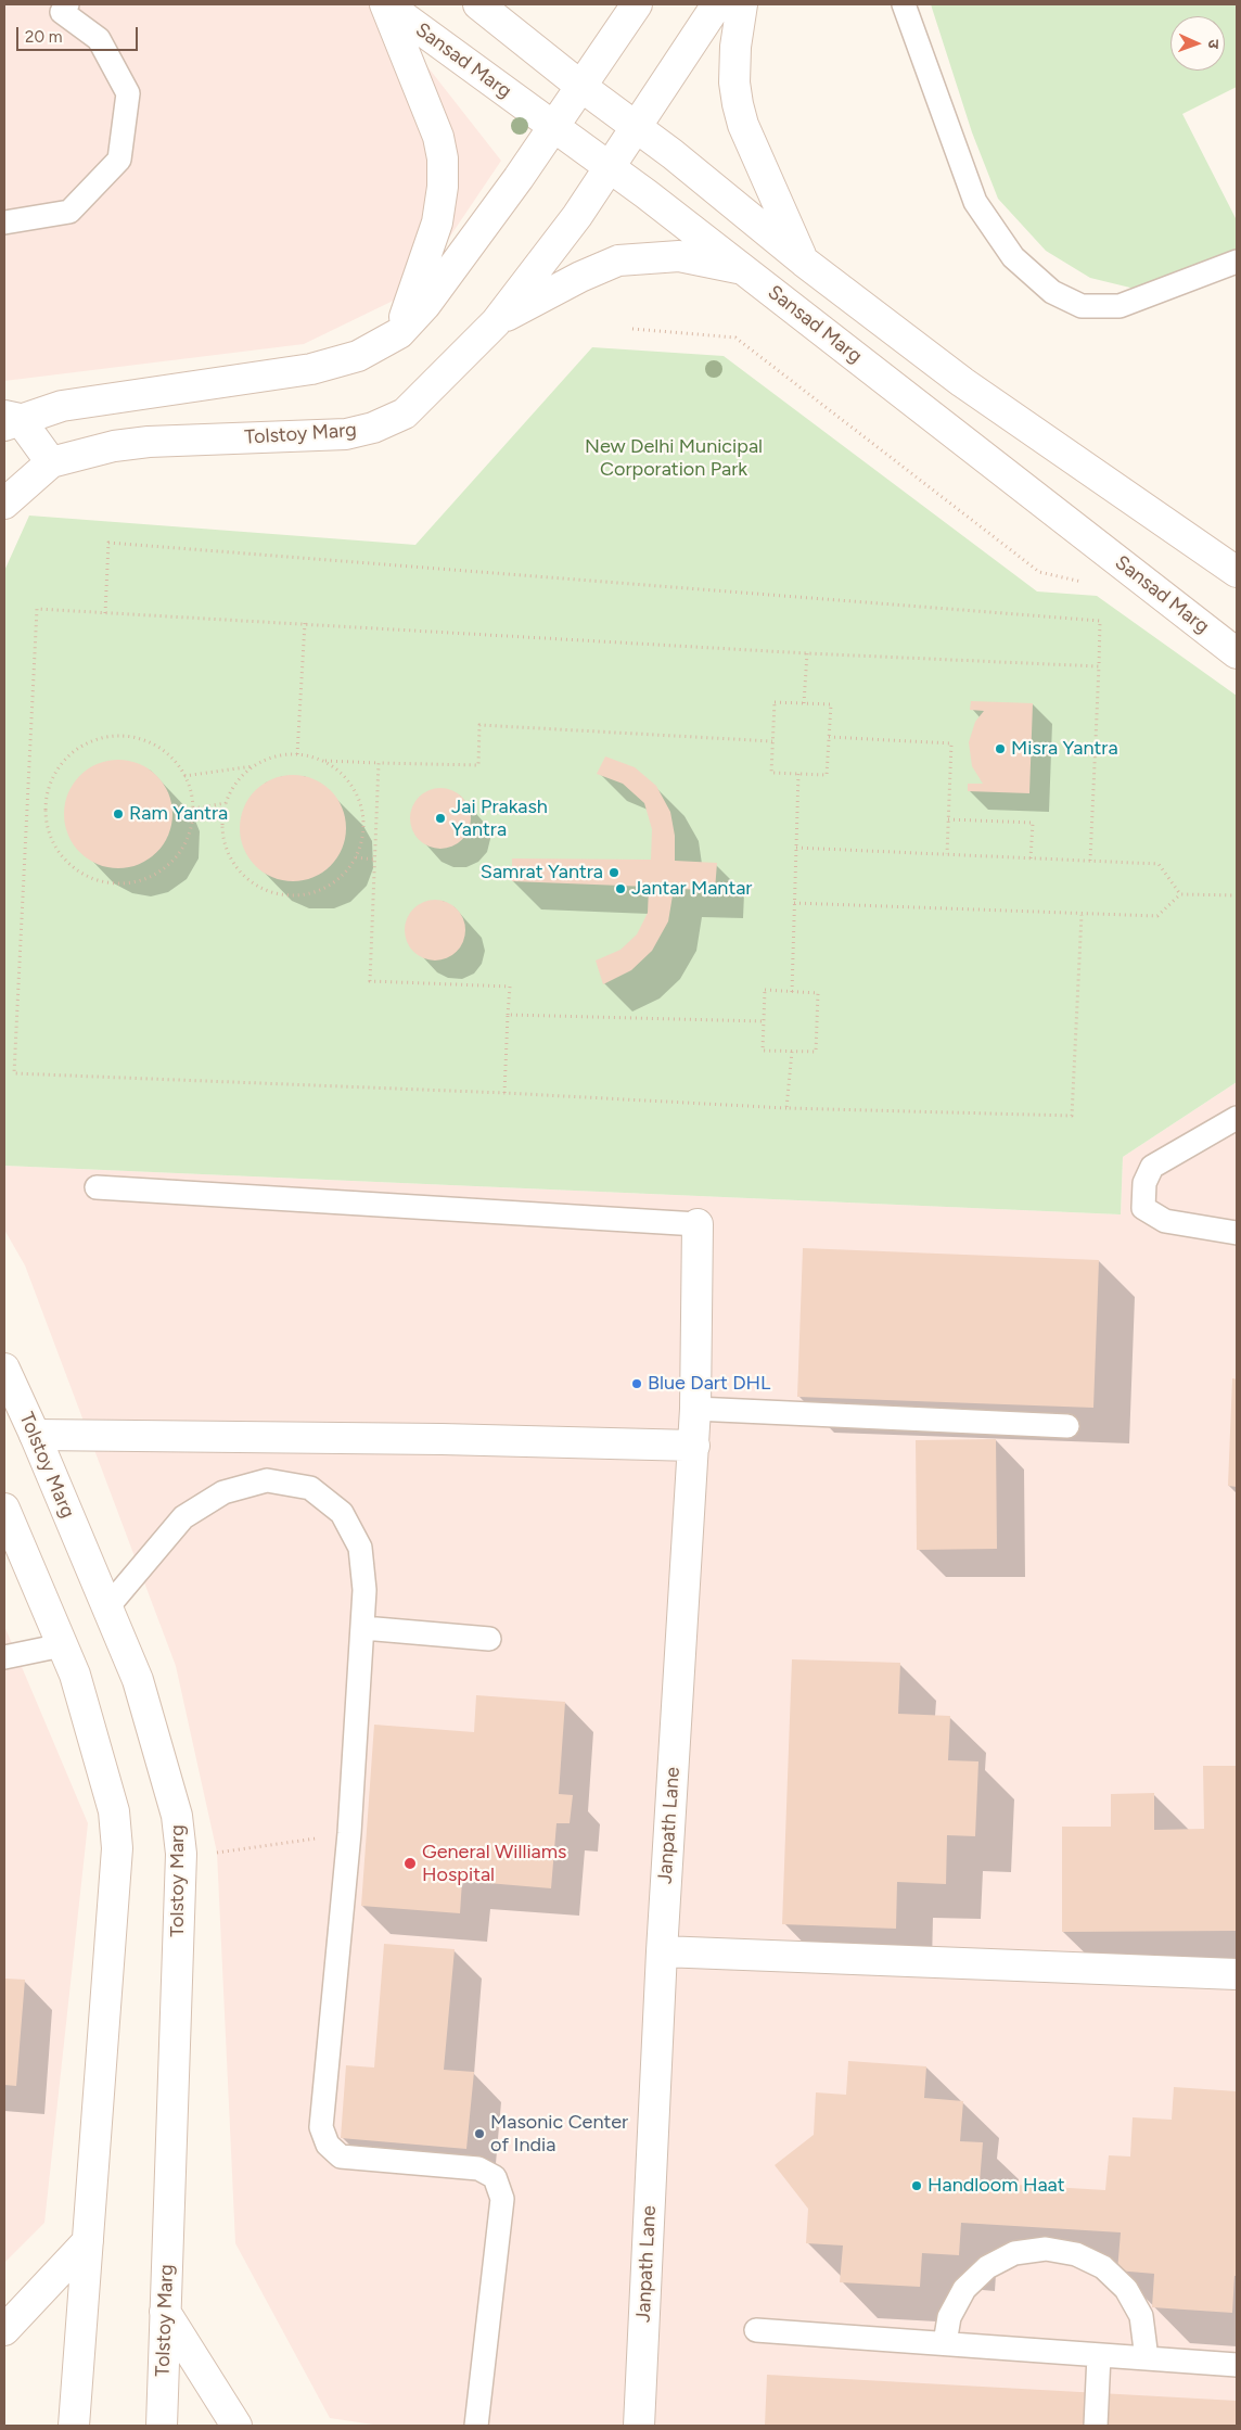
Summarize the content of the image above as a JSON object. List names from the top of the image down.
{
  "streets": {
    "main road": ["Sansad Marg", "Tolstoy Marg", "Janpath Lane"]
  },
  "crossings": [
    ["Sansad Marg", "Tolstoy Marg"]
  ],
  "parks": ["New Delhi Municipal Corporation Park"],
  "places": [
    "Misra Yantra",
    "Ram Yantra",
    "Jai Prakash Yantra",
    "Samrat Yantra",
    "Jantar Mantar",
    "Blue Dart DHL",
    "General Williams Hospital",
    "Masonic Center of India",
    "Handloom Haat"
  ],
  "scale_bar": "20 m",
  "north": "right"
}
